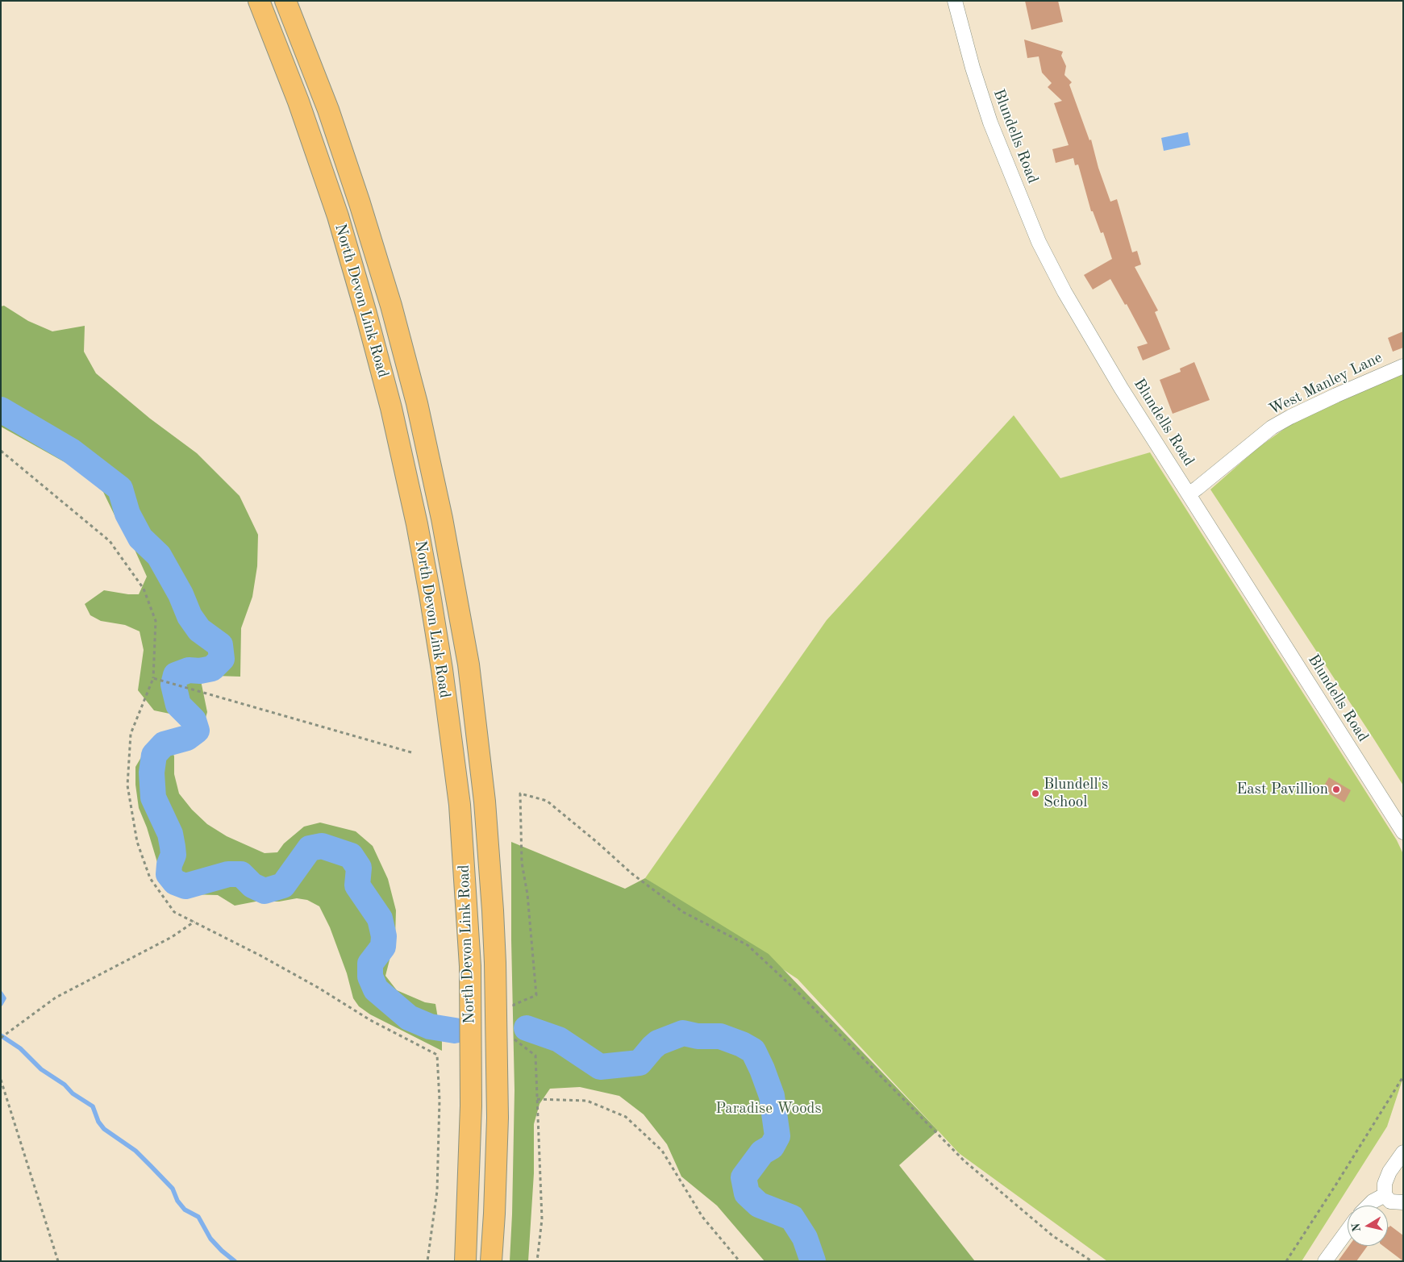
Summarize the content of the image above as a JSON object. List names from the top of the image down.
{
  "streets": {
    "highway": ["North Devon Link Road"],
    "street": ["Blundells Road", "West Manley Lane"]
  },
  "crossings": [
    ["Blundells Road", "West Manley Lane"]
  ],
  "parks": ["Paradise Woods"],
  "places": ["East Pavillion", "Blundell's School"],
  "north": "left"
}
